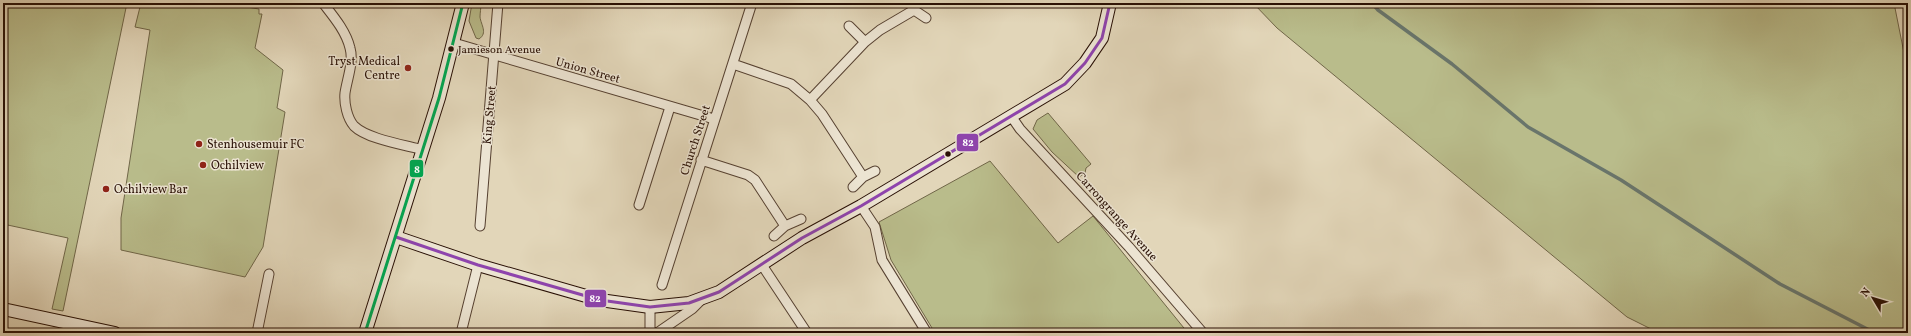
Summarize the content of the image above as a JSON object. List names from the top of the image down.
{
  "streets": {
    "street": [
      "Union Street",
      "King Street",
      "Church Street",
      "Carrongrange Avenue"
    ]
  },
  "crossings": [
    ["Union Street", "King Street"],
    ["Union Street", "Church Street"]
  ],
  "places": [
    "Jamieson Avenue",
    "Tryst Medical Centre",
    "Stenhousemuir FC",
    "Ochilview",
    "Ochilview Bar"
  ],
  "lines": ["transit line 82", "transit line 8"],
  "north": "top left"
}
